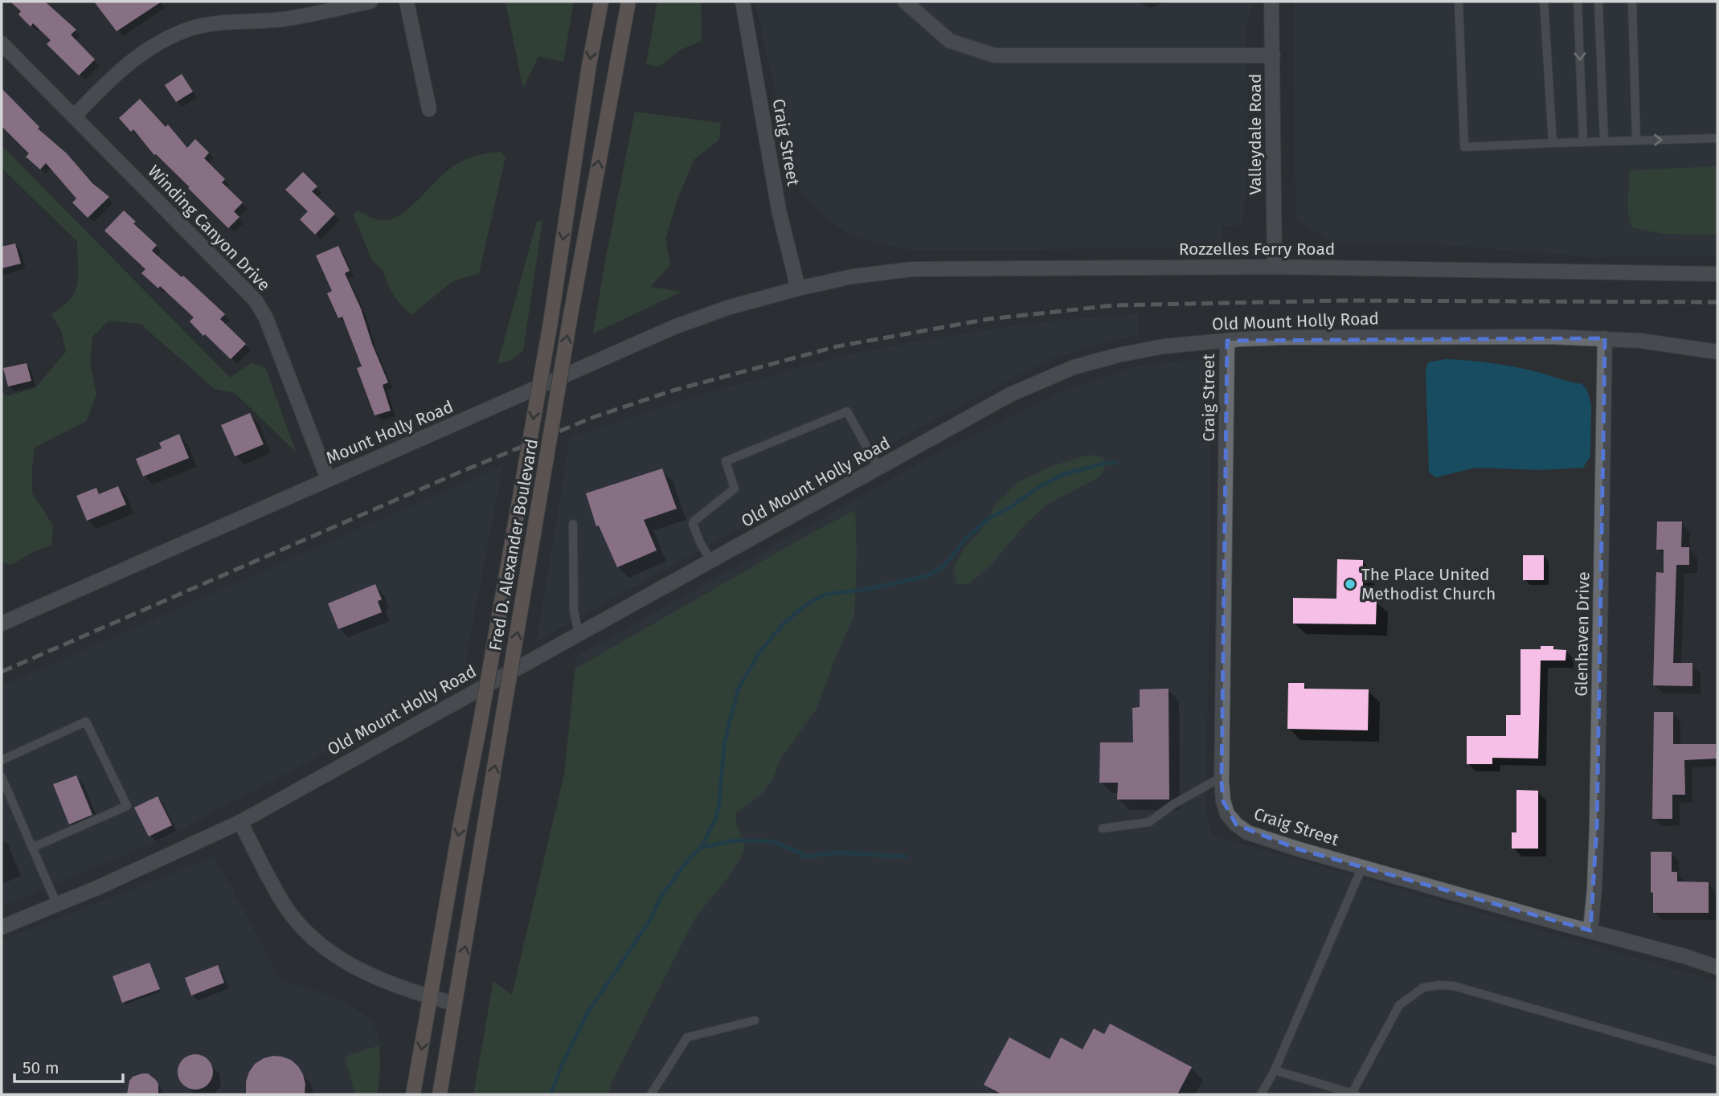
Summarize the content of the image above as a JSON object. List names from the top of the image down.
{
  "streets": {
    "main road": ["Fred D. Alexander Boulevard"],
    "street": [
      "Valleydale Road",
      "Craig Street",
      "Winding Canyon Drive",
      "Rozzelles Ferry Road",
      "Old Mount Holly Road",
      "Mount Holly Road",
      "Glenhaven Drive"
    ]
  },
  "crossings": [
    ["Valleydale Road", "Rozzelles Ferry Road"],
    ["Craig Street", "Rozzelles Ferry Road"],
    ["Craig Street", "Old Mount Holly Road"],
    ["Craig Street", "Mount Holly Road"],
    ["Craig Street", "Glenhaven Drive"],
    ["Winding Canyon Drive", "Mount Holly Road"],
    ["Rozzelles Ferry Road", "Mount Holly Road"],
    ["Old Mount Holly Road", "Glenhaven Drive"]
  ],
  "places": ["The Place United Methodist Church"],
  "scale_bar": "50 m"
}
